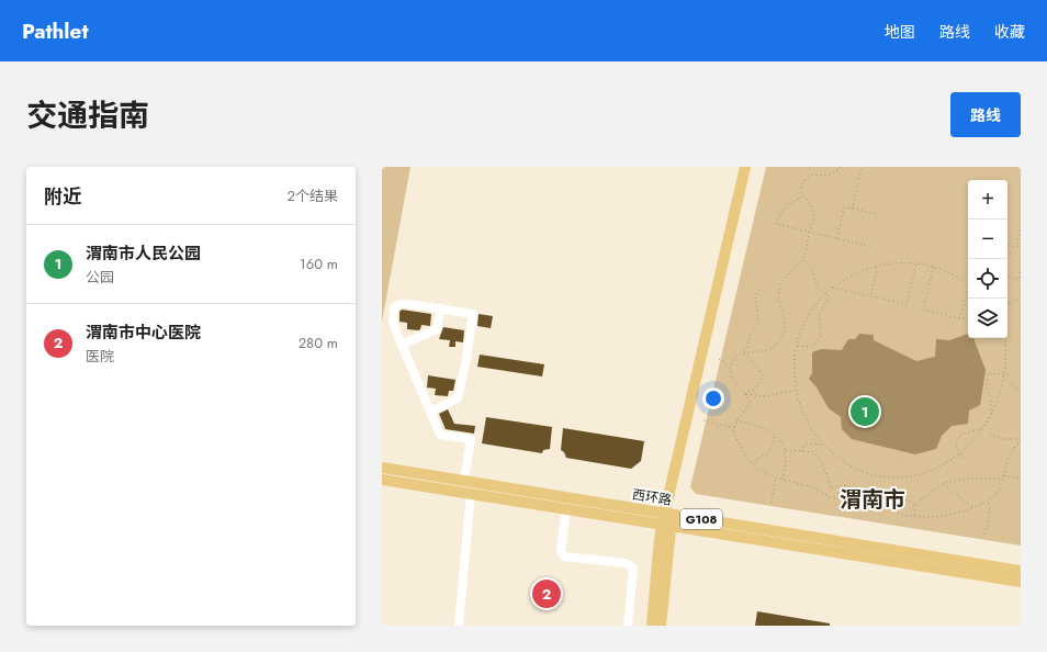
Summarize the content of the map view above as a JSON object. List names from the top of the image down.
{
  "streets": {
    "main road": ["西环路", "G108"]
  },
  "districts": ["渭南市"],
  "page": {
    "header": "Pathlet",
    "nav": ["地图", "路线", "收藏"],
    "title": "交通指南",
    "buttons": "路线",
    "heading": ["附近", "2个结果"],
    "map_buttons": ["+", "−"],
    "list": [
      {
        "mark": "1",
        "name": "渭南市人民公园",
        "note": "公园",
        "value": "160 m"
      },
      {
        "mark": "2",
        "name": "渭南市中心医院",
        "note": "医院",
        "value": "280 m"
      }
    ],
    "pins": ["1", "2"]
  }
}
